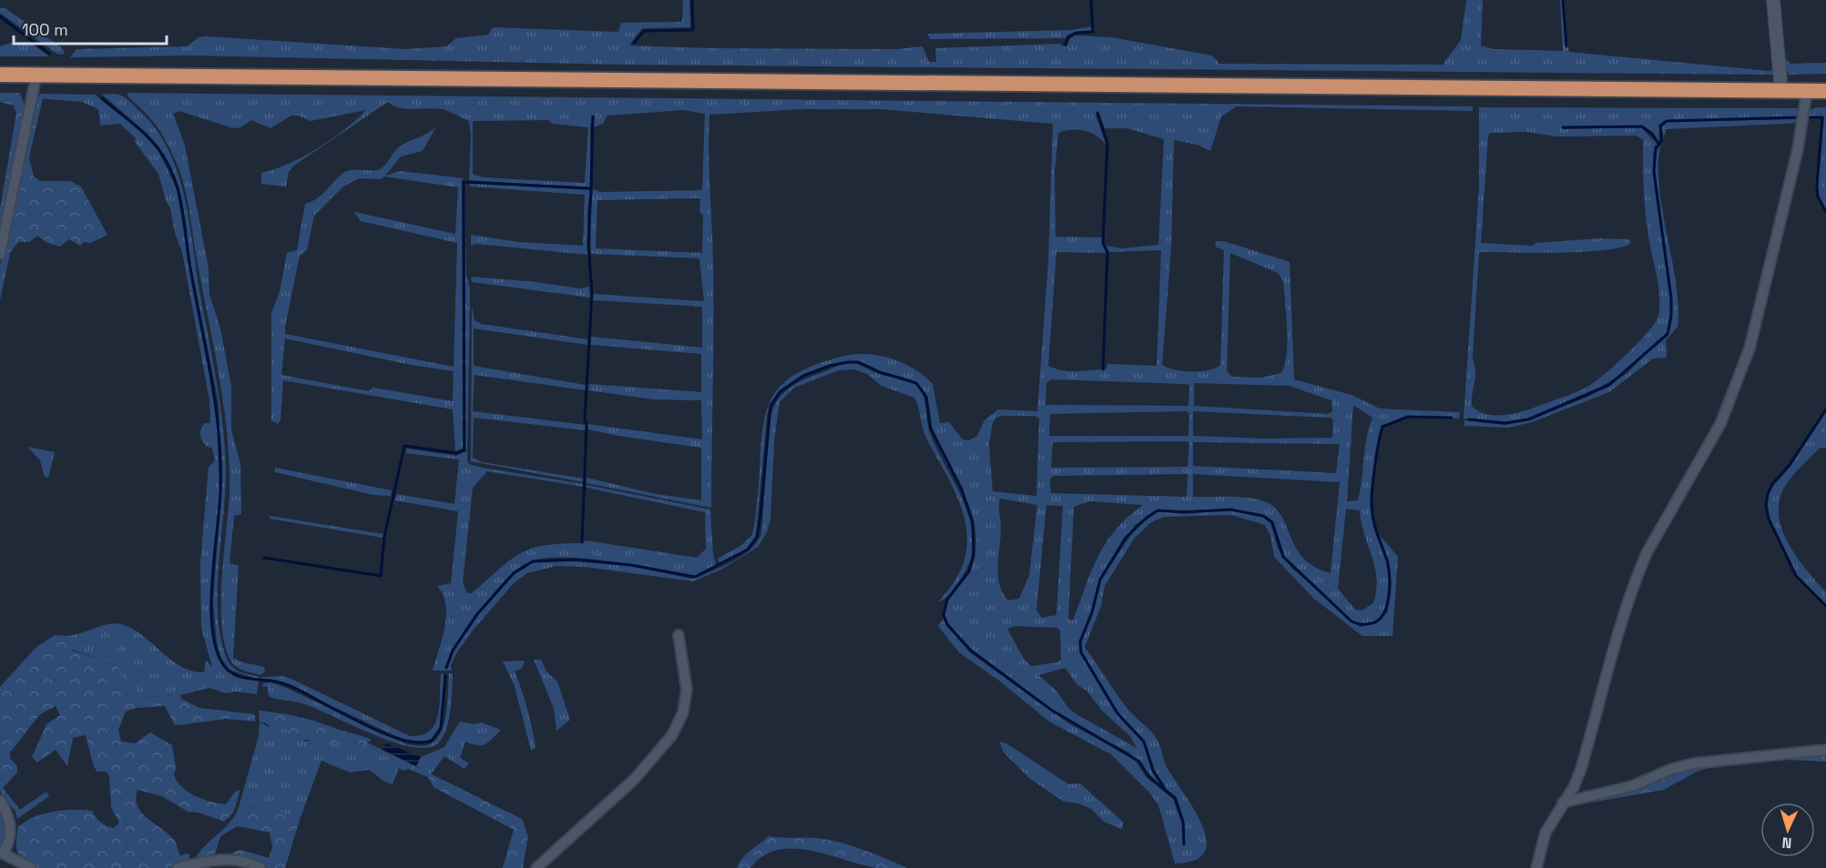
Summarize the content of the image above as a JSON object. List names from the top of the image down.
{
  "scale_bar": "100 m",
  "north": "bottom"
}
